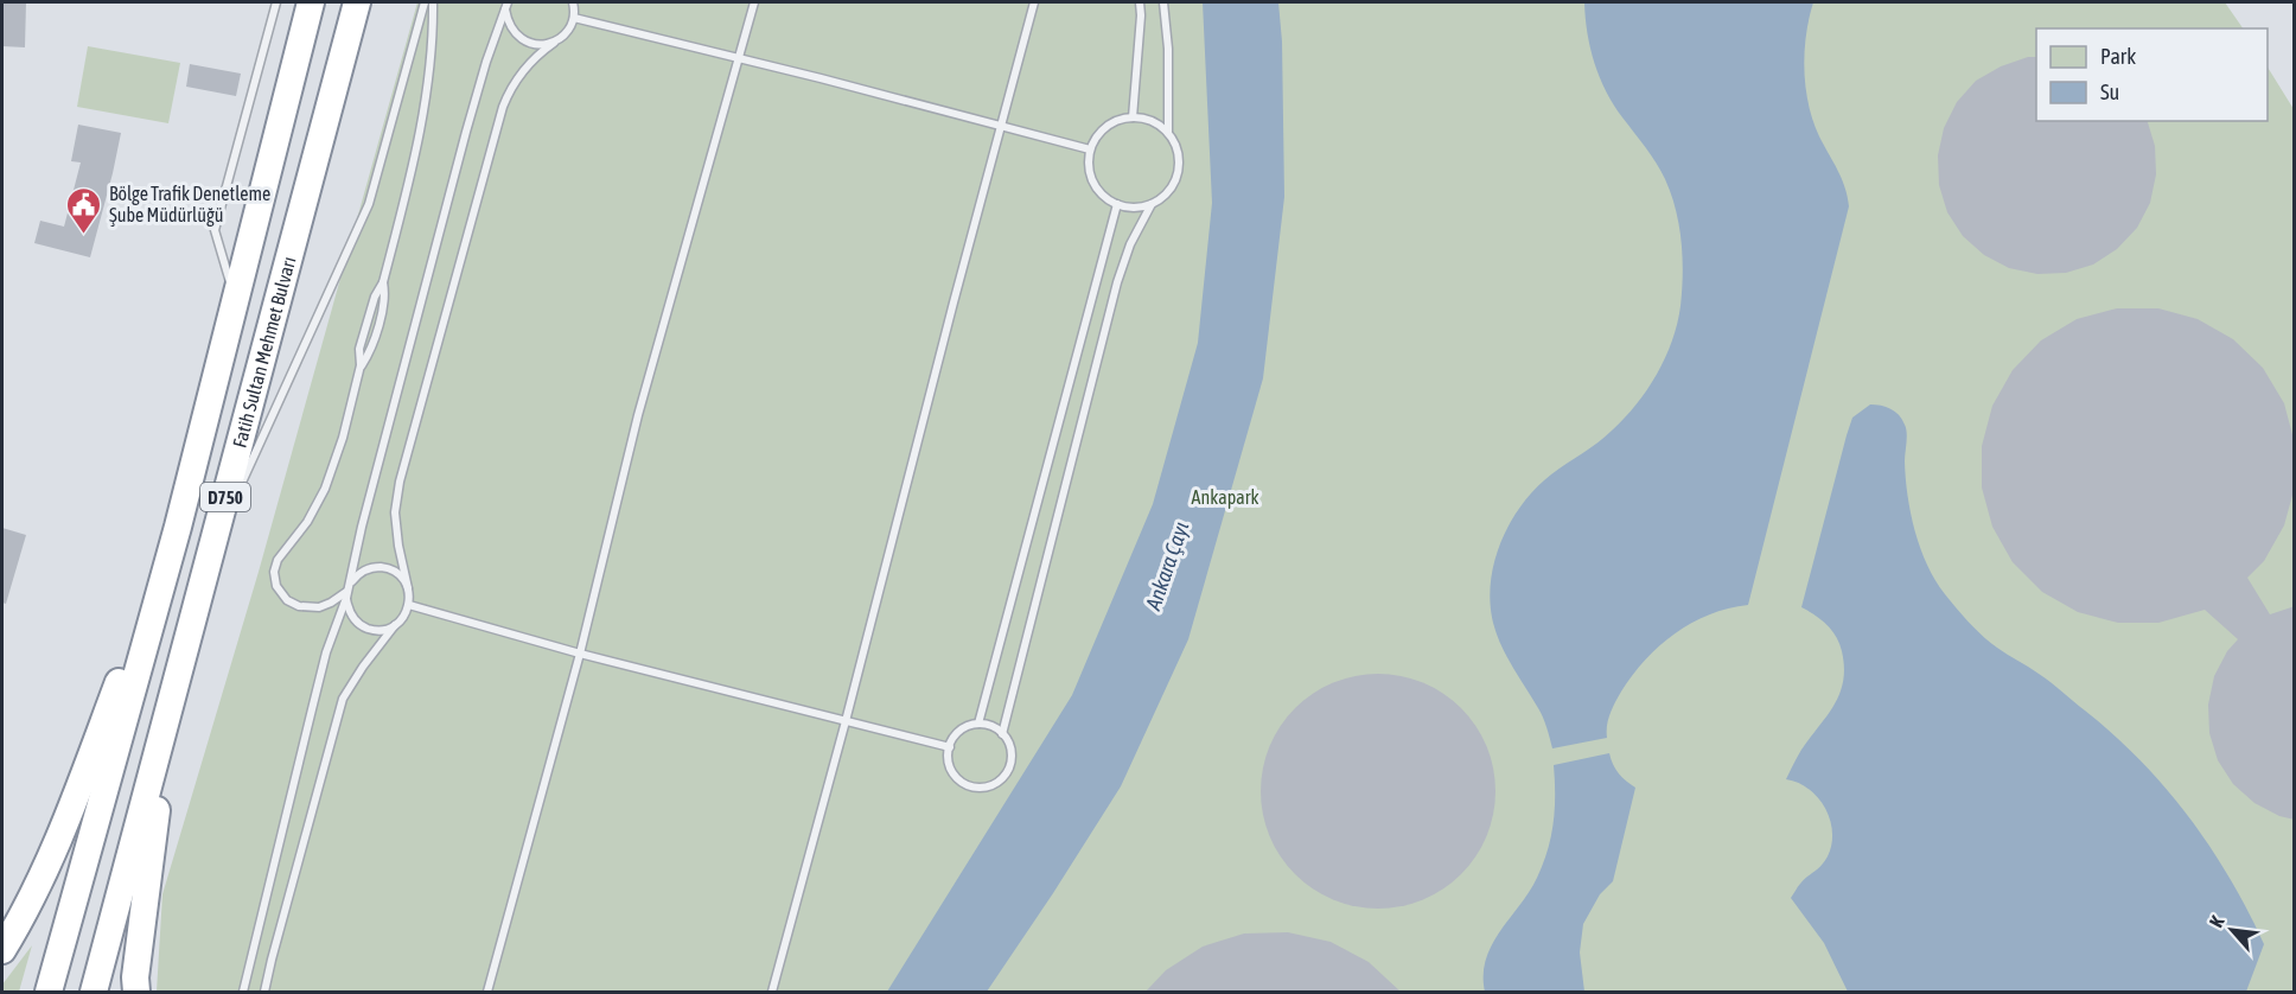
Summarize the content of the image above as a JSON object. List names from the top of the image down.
{
  "streets": {
    "highway": ["Fatih Sultan Mehmet Bulvarı", "D750"]
  },
  "water": ["Ankara Çayı"],
  "parks": ["Ankapark"],
  "places": {
    "public building": ["Bölge Trafik Denetleme Şube Müdürlüğü"]
  },
  "legend": ["Park", "Su"],
  "north": "top left"
}
